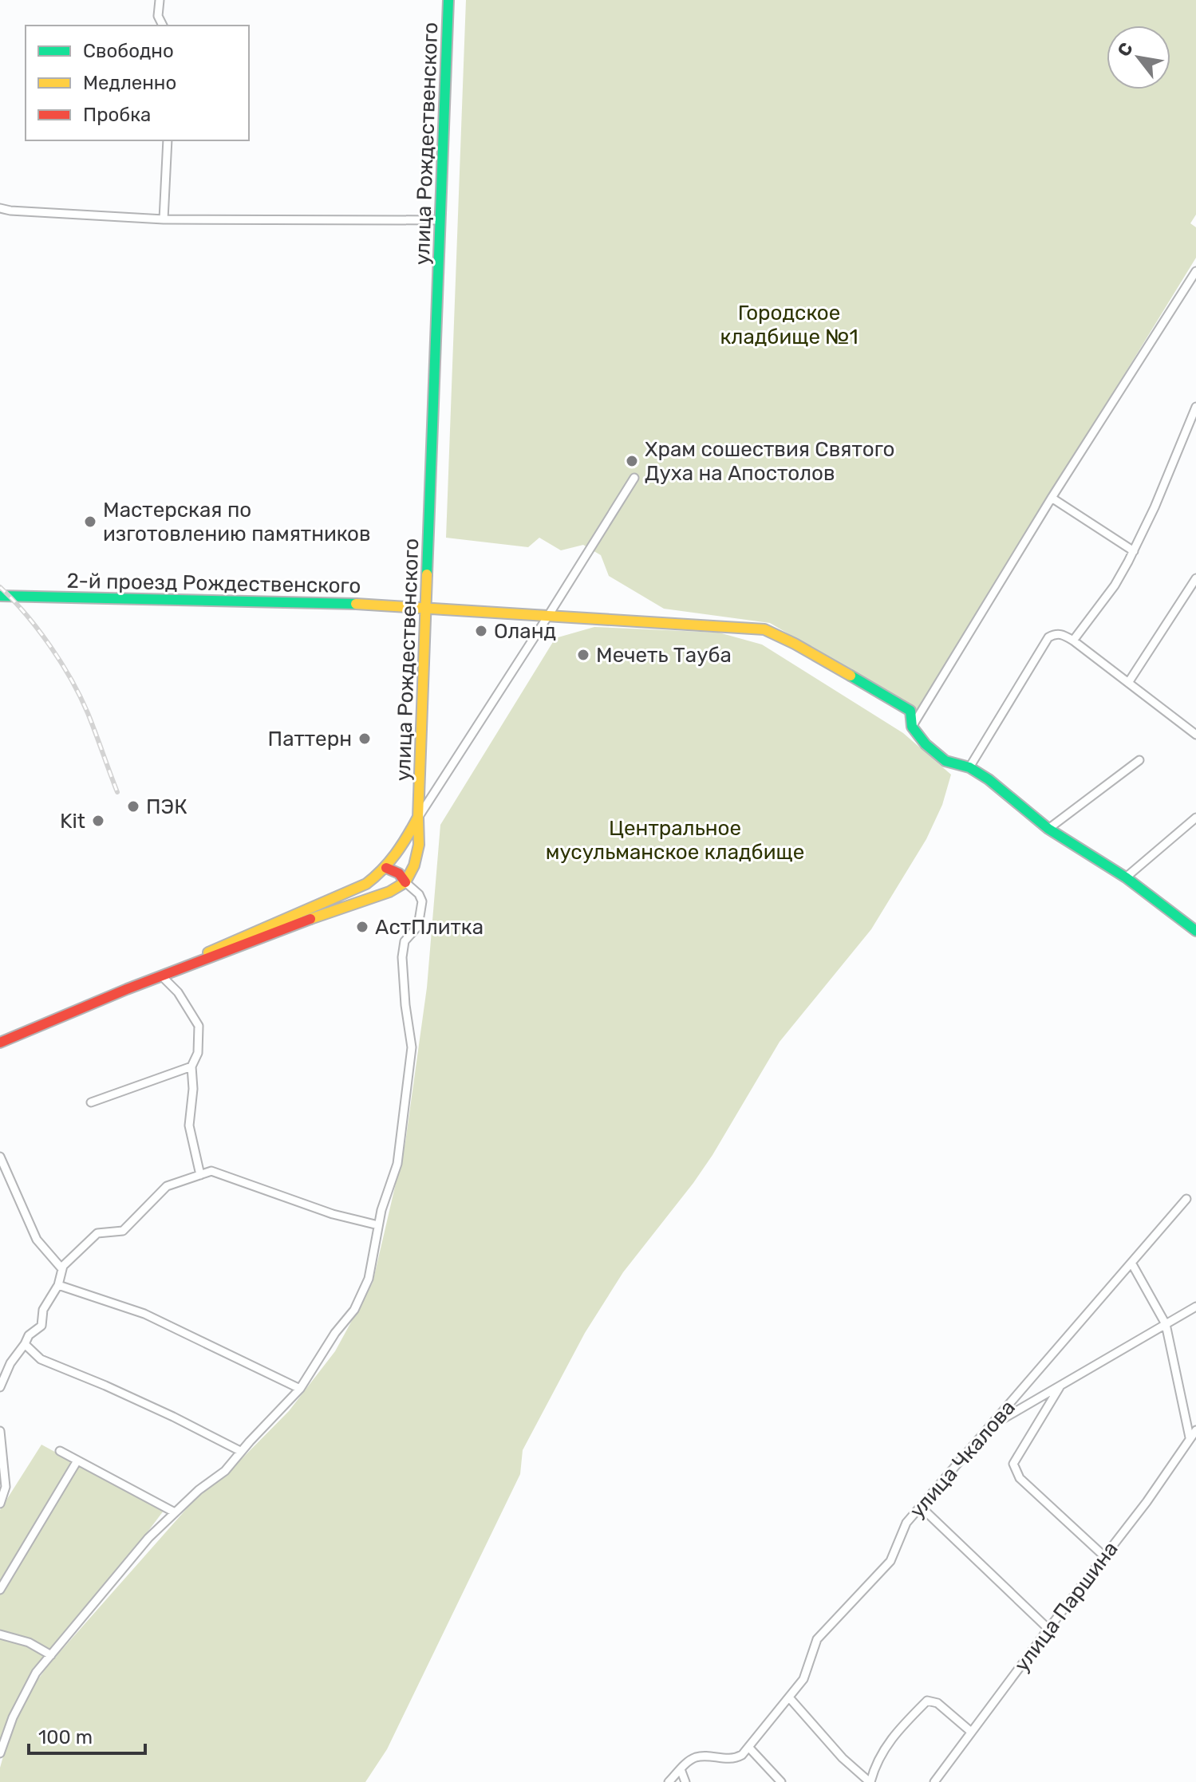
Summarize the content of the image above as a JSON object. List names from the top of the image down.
{
  "streets": {
    "main road": ["улица Рождественского", "2-й проезд Рождественского"],
    "street": ["улица Чкалова", "улица Паршина"]
  },
  "crossings": [
    ["улица Рождественского", "2-й проезд Рождественского"]
  ],
  "parks": ["Городское кладбище №1", "Центральное мусульманское кладбище"],
  "places": [
    "Храм сошествия Святого Духа на Апостолов",
    "Мастерская по изготовлению памятников",
    "Оланд",
    "Мечеть Тауба",
    "Паттерн",
    "ПЭК",
    "Kit",
    "АстПлитка"
  ],
  "legend": ["Свободно", "Медленно", "Пробка"],
  "scale_bar": "100 m",
  "north": "top left"
}
